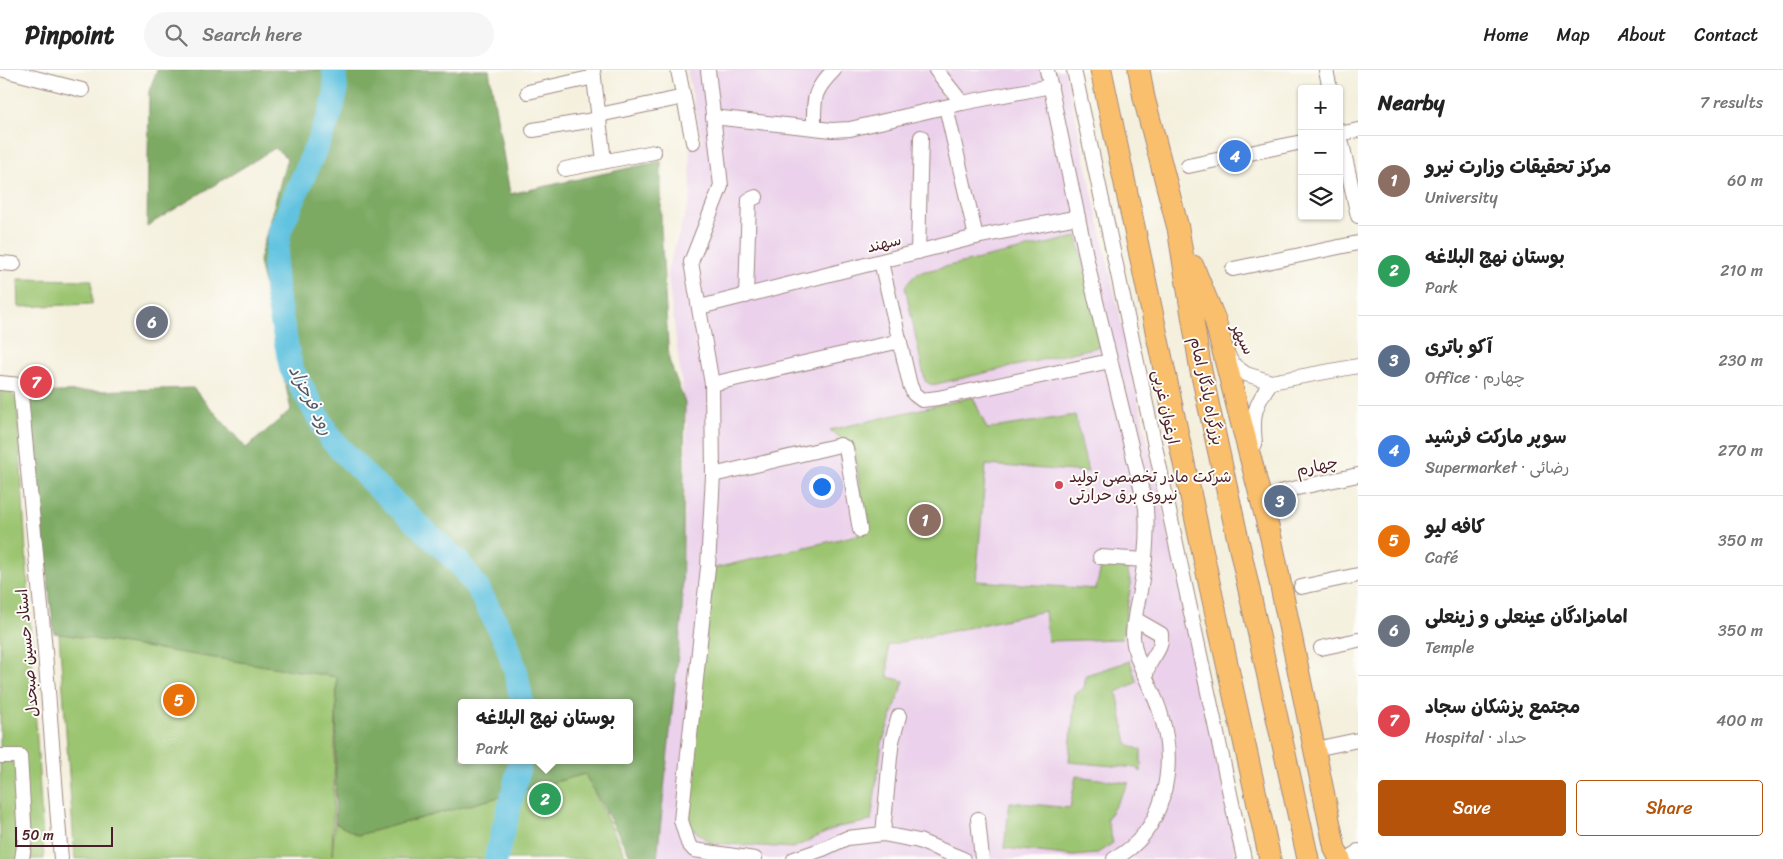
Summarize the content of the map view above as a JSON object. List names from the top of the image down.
{
  "streets": {
    "highway": ["بزرگراه یادگار امام"],
    "street": [
      "سهند",
      "سپهر",
      "ارغوان غربی",
      "چهارم",
      "استاد حسین صبحدل"
    ]
  },
  "water": ["رود فرحزاد"],
  "places": ["شرکت مادر تخصصی تولید نیروی برق حرارتی"],
  "scale_bar": "50 m",
  "page": {
    "header": "Pinpoint",
    "search": "Search here",
    "nav": [
      "Home",
      "Map",
      "About",
      "Contact"
    ],
    "heading": ["Nearby", "7 results"],
    "map_buttons": ["+", "−"],
    "list": [
      {
        "mark": "1",
        "name": "مرکز تحقیقات وزارت نیرو",
        "note": "University",
        "value": "60 m"
      },
      {
        "mark": "2",
        "name": "بوستان نهج البلاغه",
        "note": "Park",
        "value": "210 m"
      },
      {
        "mark": "3",
        "name": "آکو باتری",
        "note": "Office · چهارم",
        "value": "230 m"
      },
      {
        "mark": "4",
        "name": "سوپر مارکت فرشید",
        "note": "Supermarket · رضائی",
        "value": "270 m"
      },
      {
        "mark": "5",
        "name": "کافه لیو",
        "note": "Café",
        "value": "350 m"
      },
      {
        "mark": "6",
        "name": "امامزادگان عینعلی و زینعلی",
        "note": "Temple",
        "value": "350 m"
      },
      {
        "mark": "7",
        "name": "مجتمع پزشکان سجاد",
        "note": "Hospital · حداد",
        "value": "400 m"
      }
    ],
    "pins": [
      "4",
      "6",
      "7",
      "3",
      "1",
      "5",
      "2"
    ],
    "popup": ["بوستان نهج البلاغه", "Park"],
    "buttons": ["Save", "Share"],
    "scale": "50 m"
  }
}
